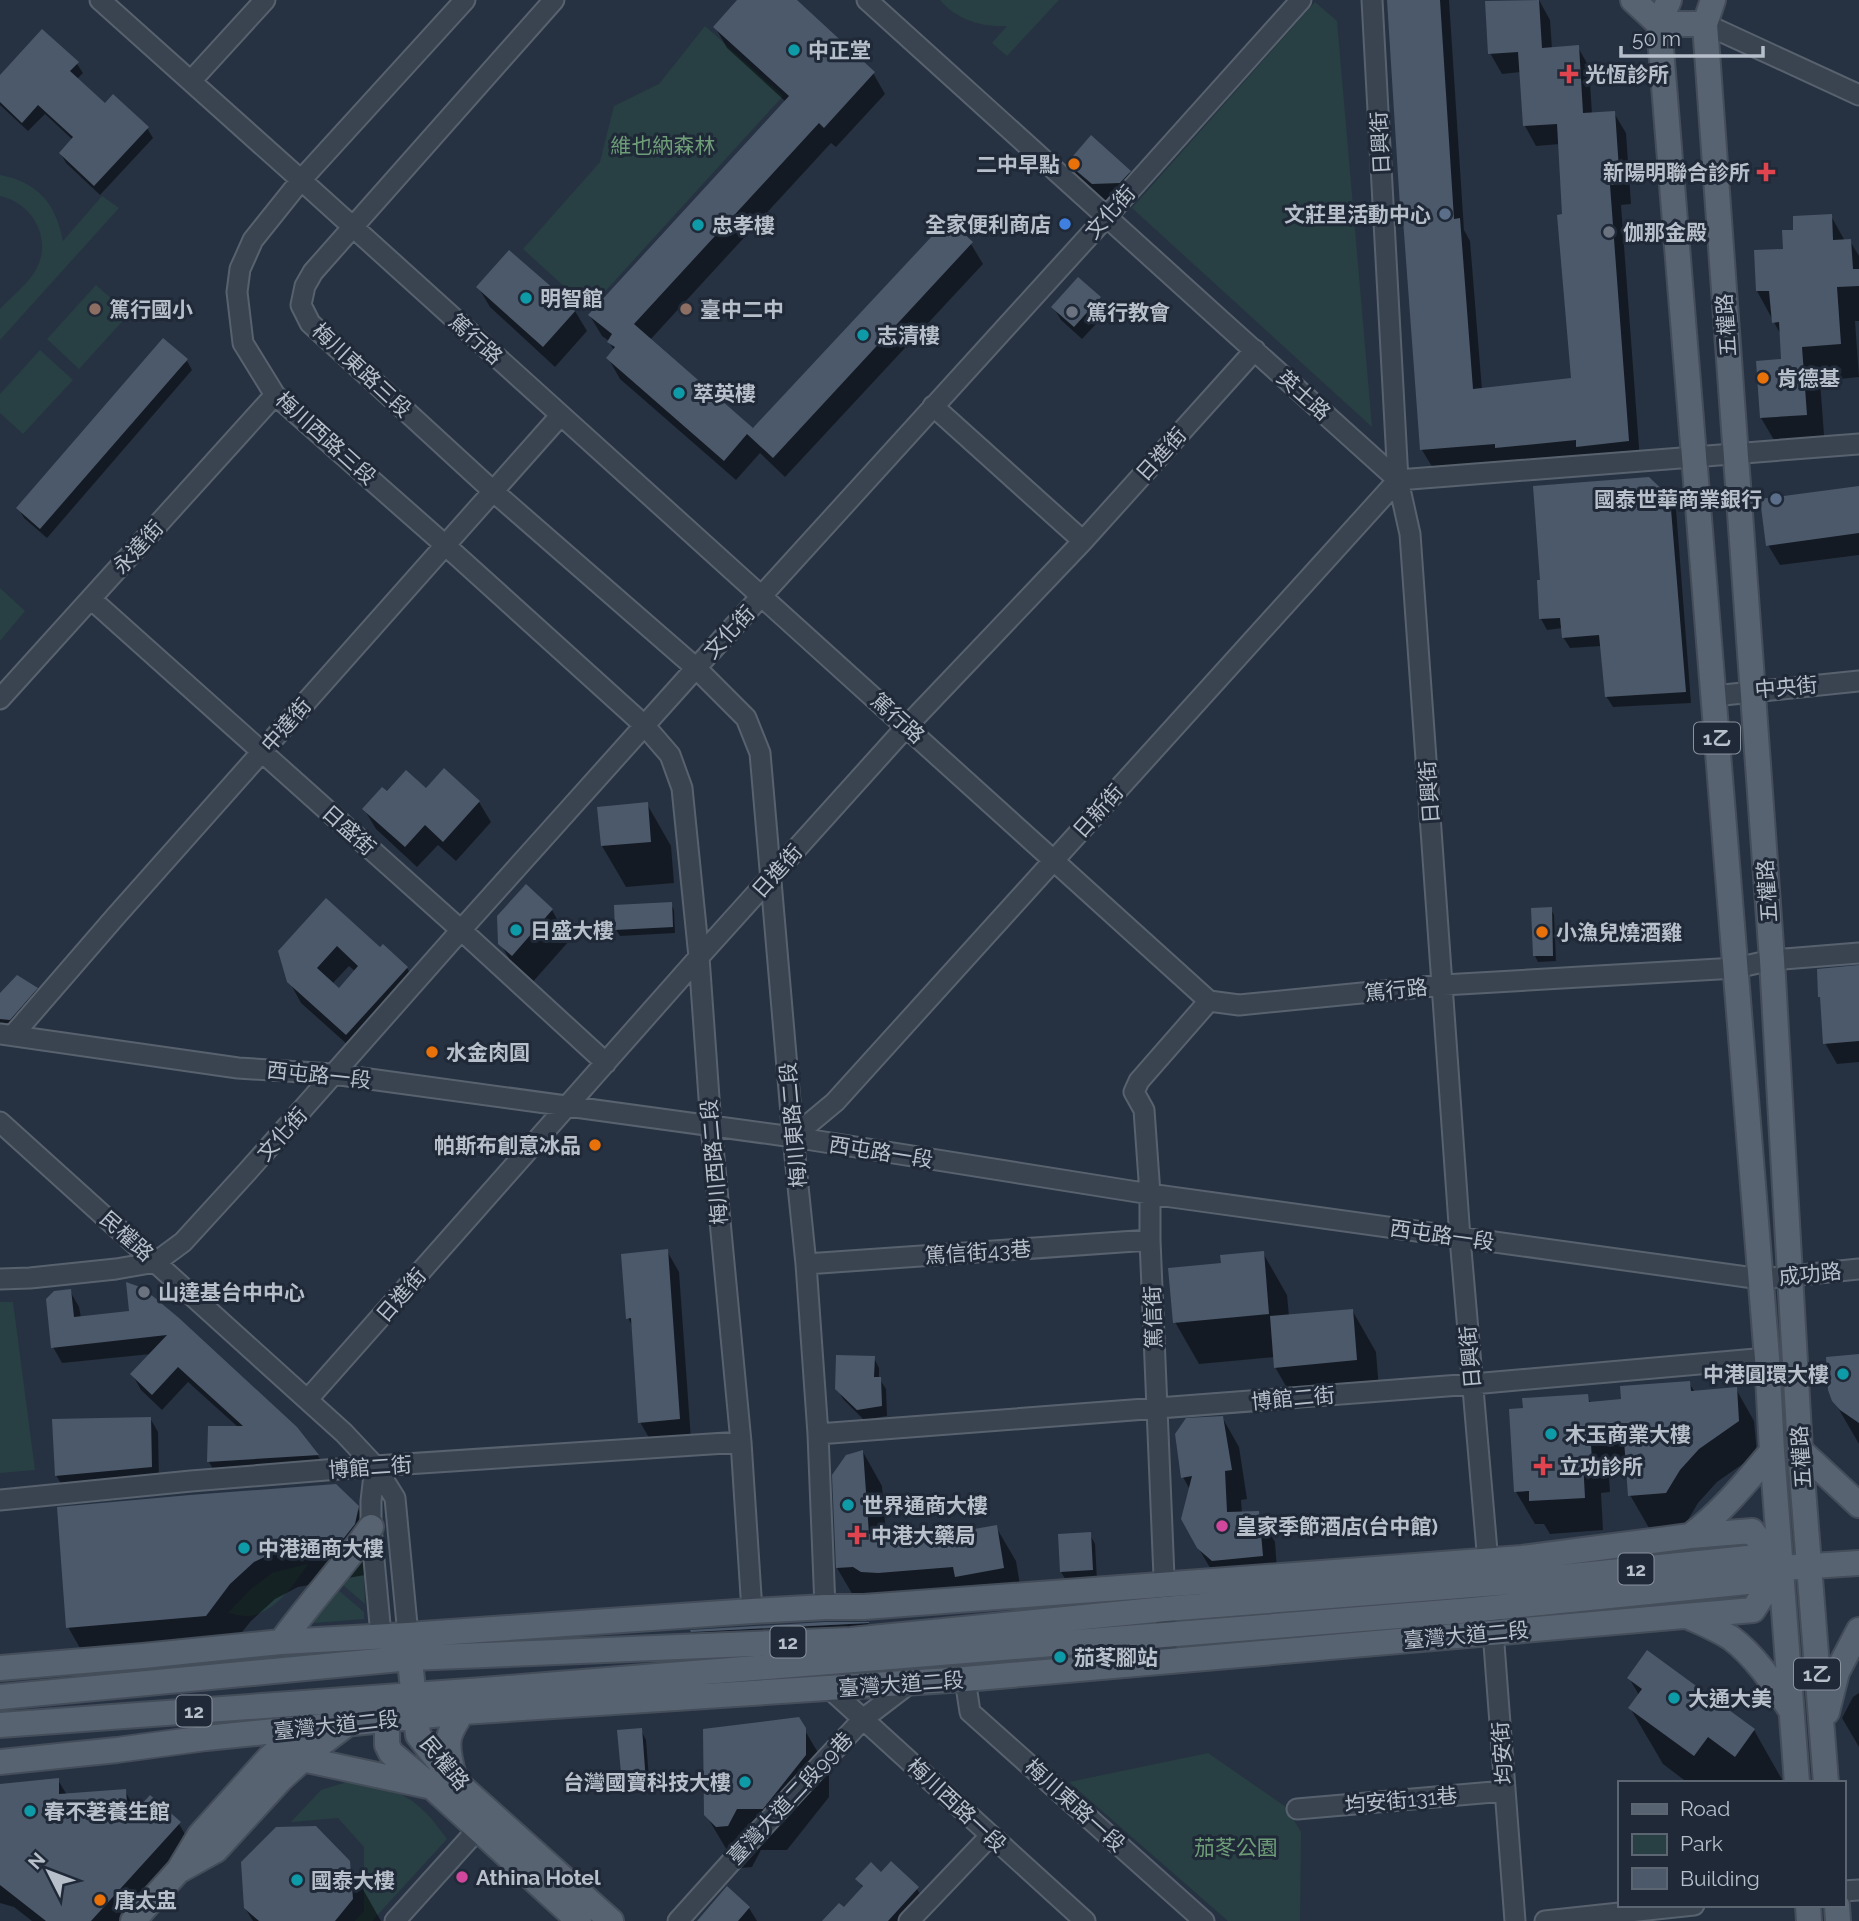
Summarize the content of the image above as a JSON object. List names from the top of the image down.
{
  "streets": {
    "main road": [
      "五權路",
      "1乙",
      "民權路",
      "12",
      "臺灣大道二段"
    ],
    "street": [
      "日興街",
      "文化街",
      "篤行路",
      "梅川東路三段",
      "英士路",
      "梅川西路三段",
      "日進街",
      "永達街",
      "中央街",
      "中達街",
      "日新街",
      "日盛街",
      "西屯路一段",
      "梅川東路二段",
      "梅川西路二段",
      "篤信街43巷",
      "成功路",
      "篤信街",
      "博館二街",
      "均安街",
      "臺灣大道二段99巷",
      "均安街131巷",
      "梅川西路一段",
      "梅川東路一段"
    ]
  },
  "crossings": [
    ["日興街", "篤行路"],
    ["日興街", "英士路"],
    ["日興街", "日新街"],
    ["日興街", "西屯路一段"],
    ["日興街", "博館二街"],
    ["日興街", "臺灣大道二段"],
    ["日興街", "均安街"],
    ["文化街", "篤行路"],
    ["文化街", "梅川東路三段"],
    ["文化街", "英士路"],
    ["文化街", "梅川西路三段"],
    ["文化街", "日盛街"],
    ["文化街", "西屯路一段"],
    ["文化街", "梅川東路二段"],
    ["文化街", "梅川西路二段"],
    ["文化街", "民權路"],
    ["五權路", "篤行路"],
    ["五權路", "中央街"],
    ["五權路", "西屯路一段"],
    ["五權路", "成功路"],
    ["五權路", "博館二街"],
    ["五權路", "12"],
    ["五權路", "臺灣大道二段"],
    ["篤行路", "梅川東路三段"],
    ["篤行路", "梅川西路三段"],
    ["篤行路", "日進街"],
    ["篤行路", "中達街"],
    ["篤行路", "日新街"],
    ["篤行路", "篤信街"],
    ["梅川東路三段", "中達街"],
    ["梅川東路三段", "梅川東路二段"],
    ["英士路", "日進街"],
    ["英士路", "日新街"],
    ["梅川西路三段", "永達街"],
    ["梅川西路三段", "中達街"],
    ["梅川西路三段", "梅川西路二段"],
    ["日進街", "日盛街"],
    ["日進街", "西屯路一段"],
    ["日進街", "梅川東路二段"],
    ["日進街", "梅川西路二段"],
    ["日進街", "民權路"],
    ["永達街", "日盛街"],
    ["中達街", "日盛街"],
    ["中達街", "西屯路一段"],
    ["日新街", "西屯路一段"],
    ["日新街", "梅川東路二段"],
    ["西屯路一段", "梅川東路二段"],
    ["西屯路一段", "梅川西路二段"],
    ["西屯路一段", "成功路"],
    ["西屯路一段", "篤信街"],
    ["梅川東路二段", "篤信街43巷"],
    ["梅川東路二段", "博館二街"],
    ["梅川東路二段", "臺灣大道二段"],
    ["梅川西路二段", "博館二街"],
    ["梅川西路二段", "臺灣大道二段"],
    ["民權路", "博館二街"],
    ["民權路", "臺灣大道二段"],
    ["篤信街43巷", "篤信街"],
    ["篤信街", "博館二街"],
    ["篤信街", "臺灣大道二段"],
    ["12", "臺灣大道二段"],
    ["臺灣大道二段", "均安街"],
    ["臺灣大道二段", "臺灣大道二段99巷"],
    ["臺灣大道二段", "梅川西路一段"],
    ["臺灣大道二段", "梅川東路一段"],
    ["均安街", "均安街131巷"],
    ["臺灣大道二段99巷", "梅川西路一段"]
  ],
  "parks": ["維也納森林", "茄苳公園"],
  "places": {
    "other": [
      "中正堂",
      "二中早點",
      "文莊里活動中心",
      "全家便利商店",
      "忠孝樓",
      "伽那金殿",
      "明智館",
      "篤行國小",
      "臺中二中",
      "篤行教會",
      "志清樓",
      "肯德基",
      "萃英樓",
      "國泰世華商業銀行",
      "日盛大樓",
      "小漁兒燒酒雞",
      "水金肉圓",
      "帕斯布創意冰品",
      "山達基台中中心",
      "中港圓環大樓",
      "木玉商業大樓",
      "世界通商大樓",
      "皇家季節酒店(台中館)",
      "中港通商大樓",
      "茄苳腳站",
      "大通大美",
      "台灣國寶科技大樓",
      "春不荖養生館",
      "Athina Hotel",
      "國泰大樓",
      "唐太盅"
    ],
    "health": [
      "光恆診所",
      "新陽明聯合診所",
      "立功診所",
      "中港大藥局"
    ]
  },
  "legend": ["Road", "Park", "Building"],
  "scale_bar": "50 m",
  "north": "top left"
}
